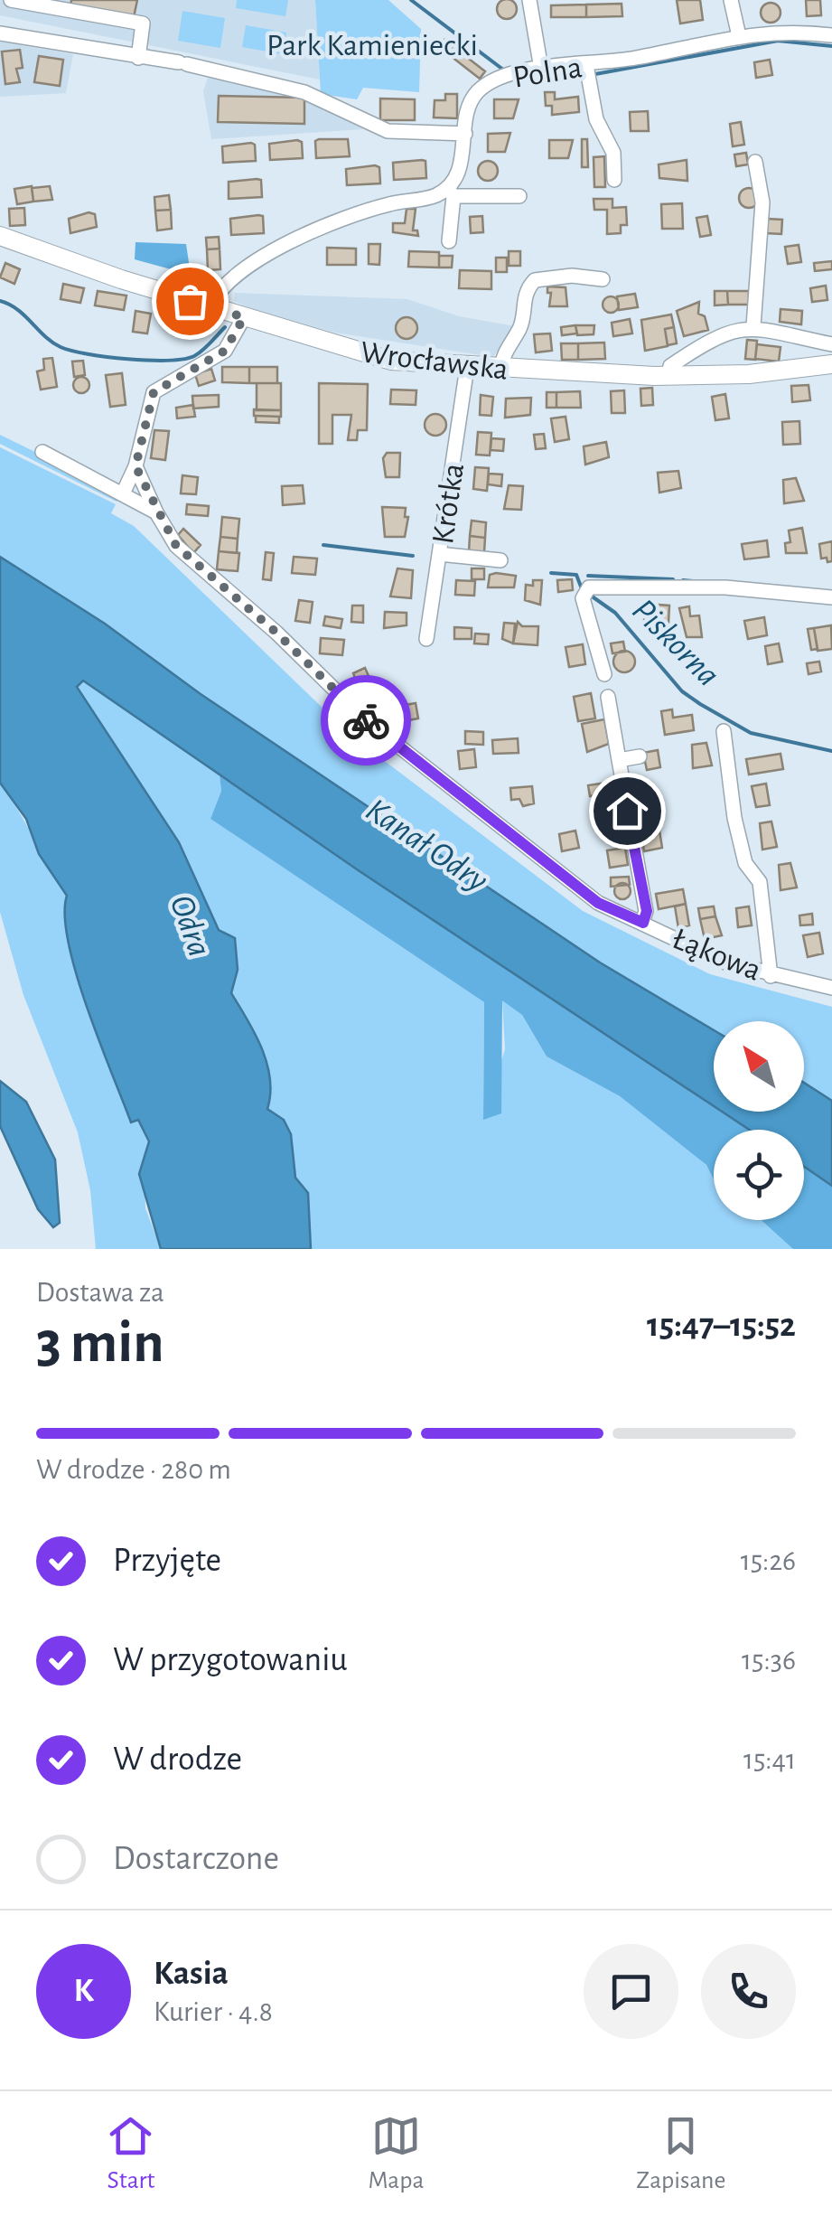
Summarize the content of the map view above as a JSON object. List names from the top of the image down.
{
  "streets": {
    "main road": ["Wrocławska"],
    "street": ["Polna", "Krótka", "Łąkowa"]
  },
  "crossings": [
    ["Wrocławska", "Krótka"]
  ],
  "water": ["Piskorna", "Kanał Odry", "Odra"],
  "parks": ["Park Kamieniecki"],
  "north": "top left",
  "page": {
    "heading": ["3 min", "Dostawa za", "15:47–15:52"],
    "panel": ["Kasia", "Kurier · 4.8"],
    "bar": "W drodze · 280 m",
    "list": [
      ["Przyjęte", "15:26"],
      ["W przygotowaniu", "15:36"],
      ["W drodze", "15:41"],
      "Dostarczone"
    ],
    "round": "K",
    "tabs": ["Start", "Mapa", "Zapisane"]
  }
}
